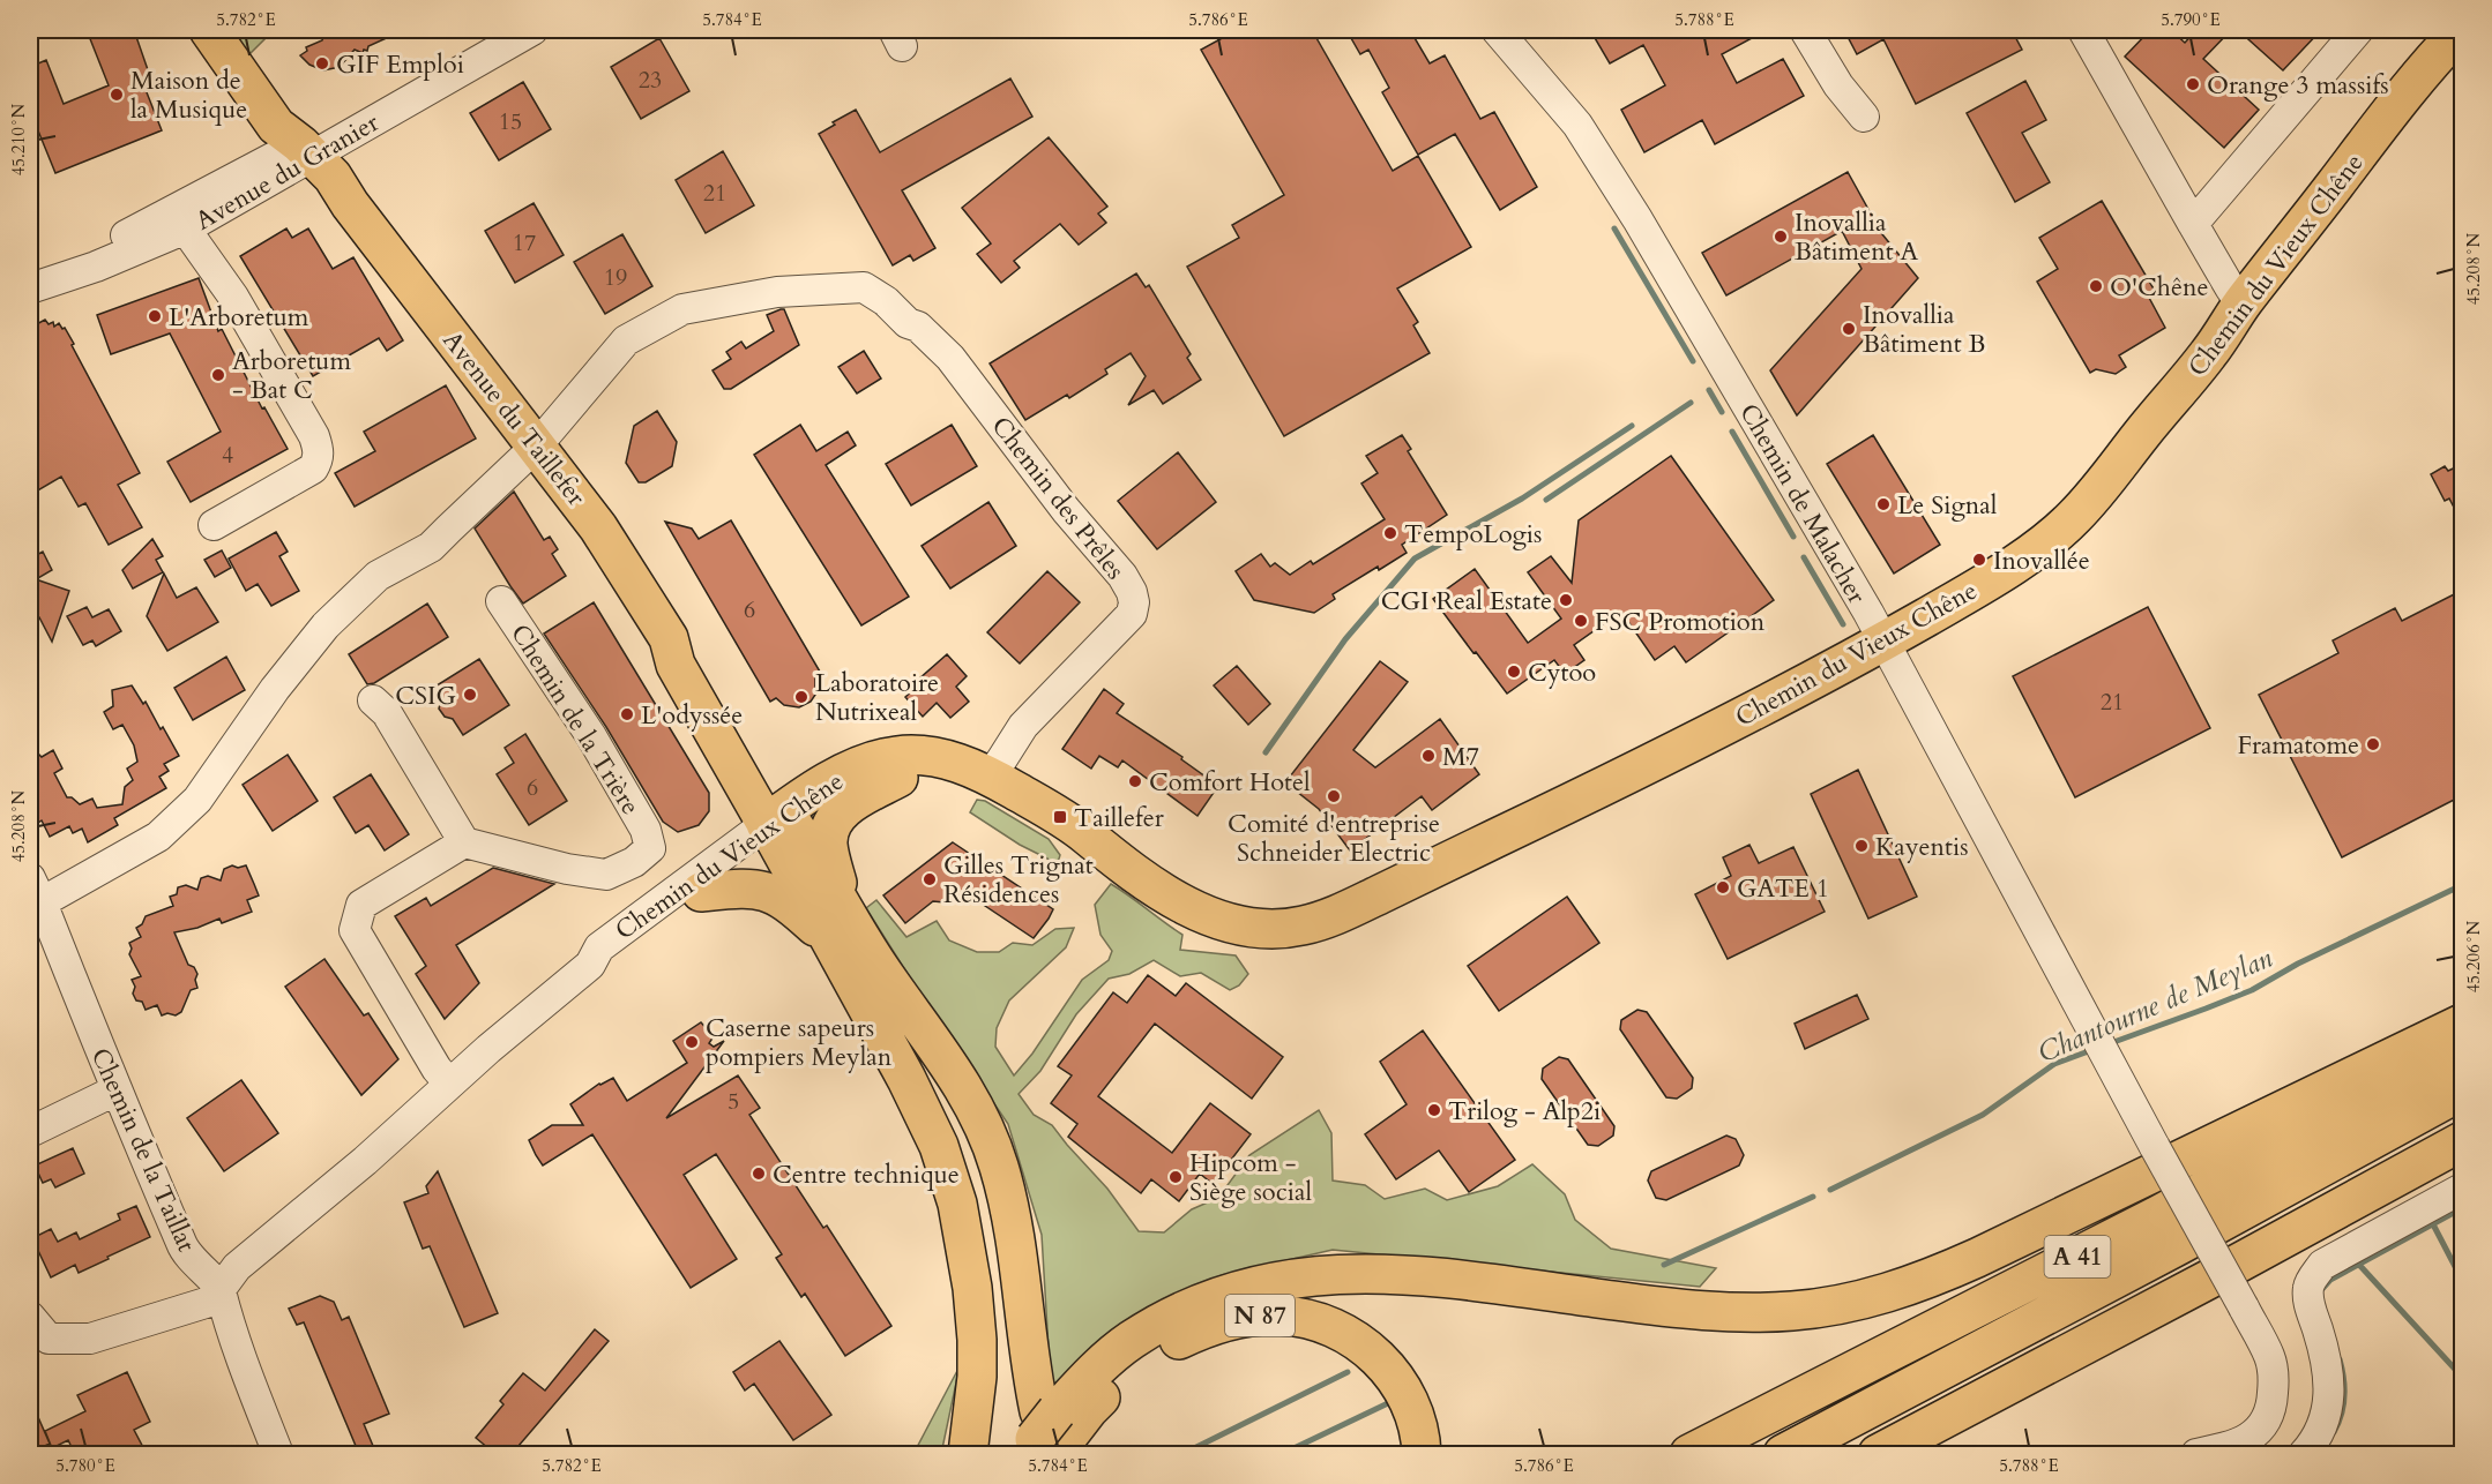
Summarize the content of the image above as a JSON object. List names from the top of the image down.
{
  "streets": {
    "main road": [
      "Chemin du Vieux Chêne",
      "Avenue du Taillefer",
      "A 41",
      "N 87"
    ],
    "street": [
      "Avenue du Granier",
      "Chemin des Prêles",
      "Chemin de Malacher",
      "Chemin de la Trière",
      "Chemin de la Taillat"
    ]
  },
  "crossings": [
    ["Avenue du Granier", "Avenue du Taillefer"],
    ["Chemin du Vieux Chêne", "Avenue du Taillefer"],
    ["Chemin du Vieux Chêne", "Chemin des Prêles"],
    ["Chemin du Vieux Chêne", "Chemin de Malacher"],
    ["Chemin du Vieux Chêne", "Chemin de la Taillat"],
    ["Avenue du Taillefer", "Chemin des Prêles"],
    ["Chemin des Prêles", "Chemin de la Taillat"]
  ],
  "water": ["Chantourne de Meylan"],
  "places": {
    "other": [
      "GIF Emploi",
      "Orange 3 massifs",
      "Maison de la Musique",
      "Inovallia Bâtiment A",
      "O'Chêne",
      "L'Arboretum",
      "Inovallia Bâtiment B",
      "Arboretum - Bat C",
      "Le Signal",
      "TempoLogis",
      "Inovallée",
      "CGI Real Estate",
      "FSC Promotion",
      "Cytoo",
      "CSIG",
      "Laboratoire Nutrixeal",
      "L'odyssée",
      "Framatome",
      "M7",
      "Comfort Hotel",
      "Comité d'entreprise Schneider Electric",
      "Kayentis",
      "Gilles Trignat Résidences",
      "GATE 1",
      "Caserne sapeurs pompiers Meylan",
      "Trilog - Alp2i",
      "Centre technique",
      "Hipcom - Siège social"
    ],
    "transit": ["Taillefer"]
  },
  "house_numbers": [
    "23",
    "15",
    "21",
    "17",
    "19",
    "4",
    "6",
    "21",
    "6",
    "5"
  ],
  "coordinates": [
    "5.782°E",
    "5.784°E",
    "5.786°E",
    "5.788°E",
    "5.790°E",
    "45.210°N",
    "45.208°N",
    "45.206°N",
    "5.780°E"
  ]
}
